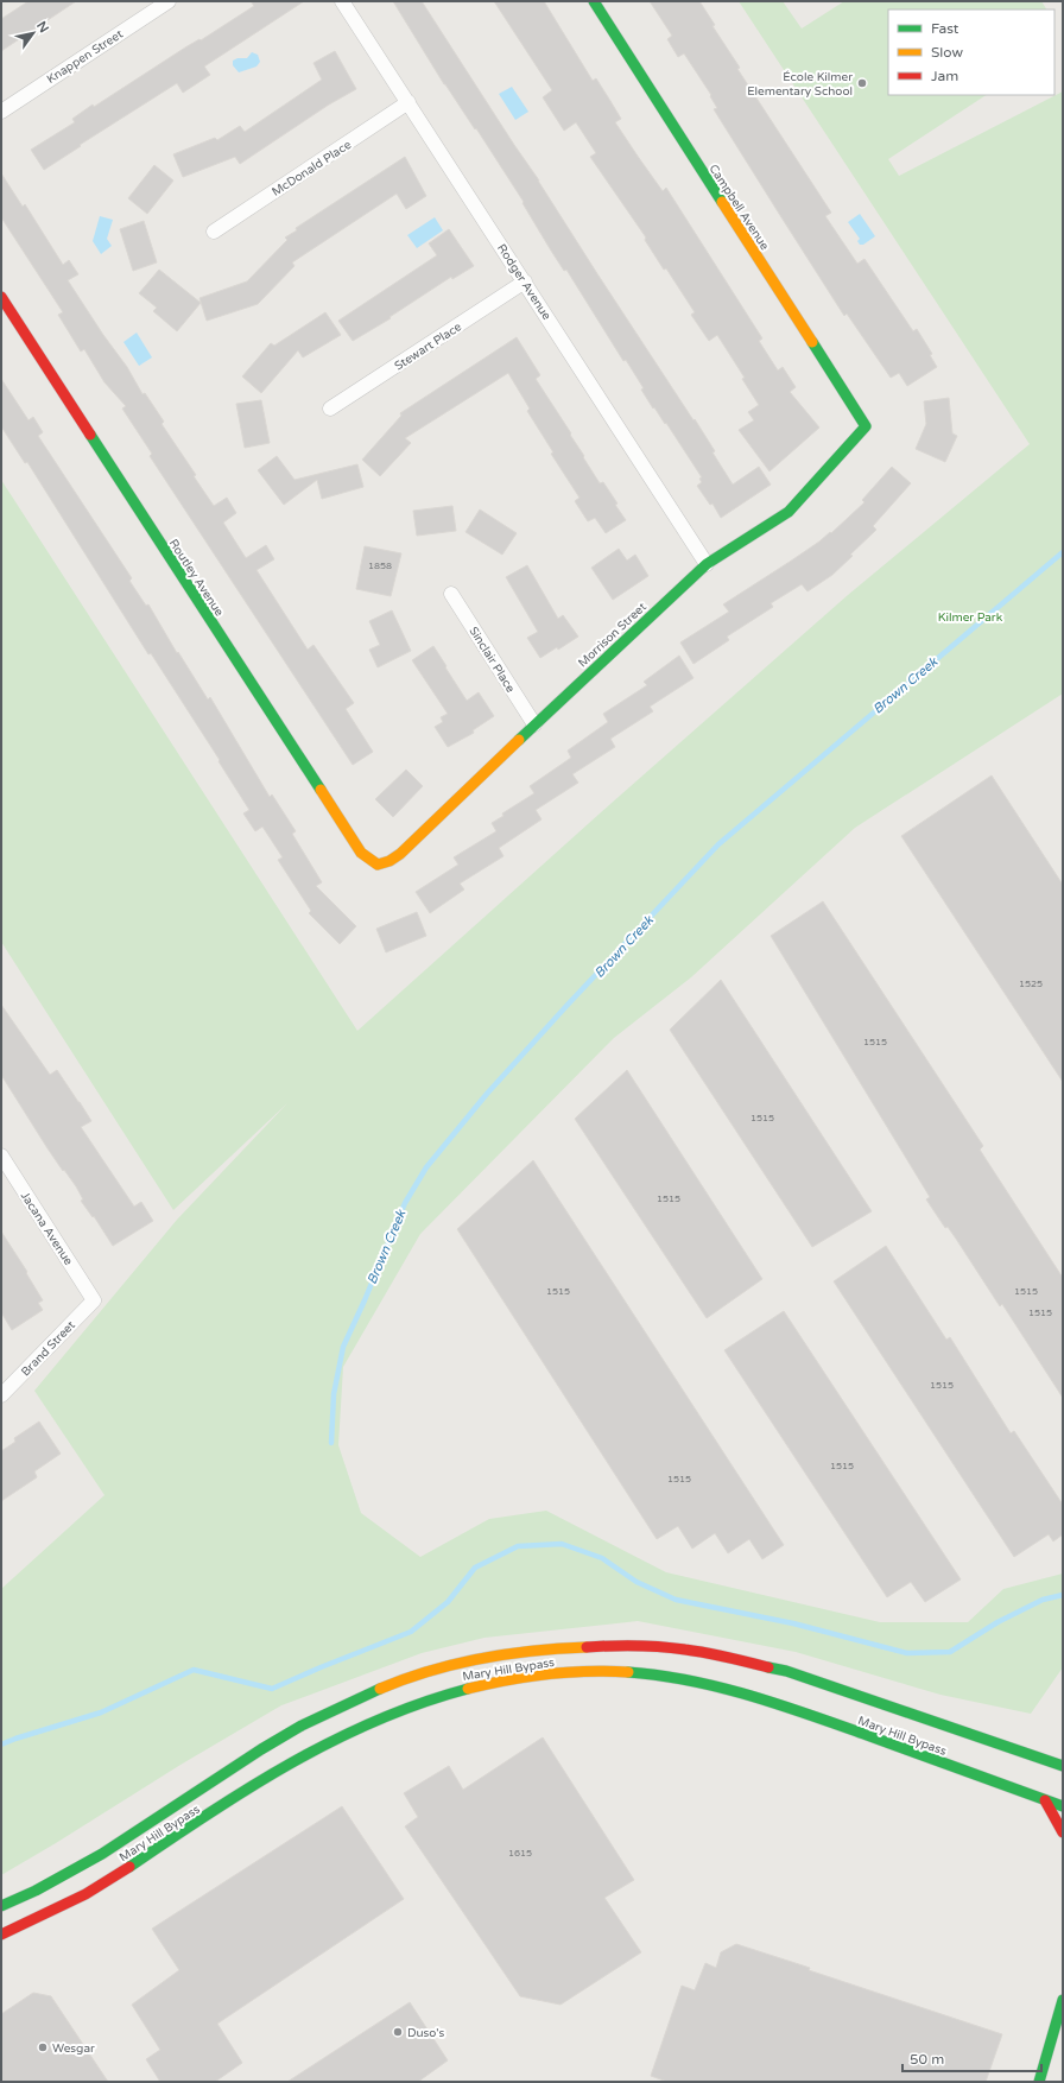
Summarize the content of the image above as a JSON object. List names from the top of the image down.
{
  "streets": {
    "main road": [
      "Campbell Avenue",
      "Routley Avenue",
      "Morrison Street",
      "Mary Hill Bypass"
    ],
    "street": [
      "Knappen Street",
      "McDonald Place",
      "Rodger Avenue",
      "Stewart Place",
      "Sinclair Place",
      "Jacana Avenue",
      "Brand Street"
    ]
  },
  "crossings": [
    ["McDonald Place", "Rodger Avenue"],
    ["Campbell Avenue", "Morrison Street"],
    ["Rodger Avenue", "Stewart Place"],
    ["Rodger Avenue", "Morrison Street"],
    ["Routley Avenue", "Morrison Street"],
    ["Morrison Street", "Sinclair Place"],
    ["Jacana Avenue", "Brand Street"]
  ],
  "water": ["Brown Creek"],
  "parks": ["Kilmer Park"],
  "places": ["École Kilmer Elementary School", "Duso's", "Wesgar"],
  "house_numbers": [
    "1858",
    "1525",
    "1515",
    "1515",
    "1515",
    "1515",
    "1515",
    "1515",
    "1515",
    "1515",
    "1515",
    "1615"
  ],
  "legend": ["Fast", "Slow", "Jam"],
  "scale_bar": "50 m",
  "north": "top right"
}
